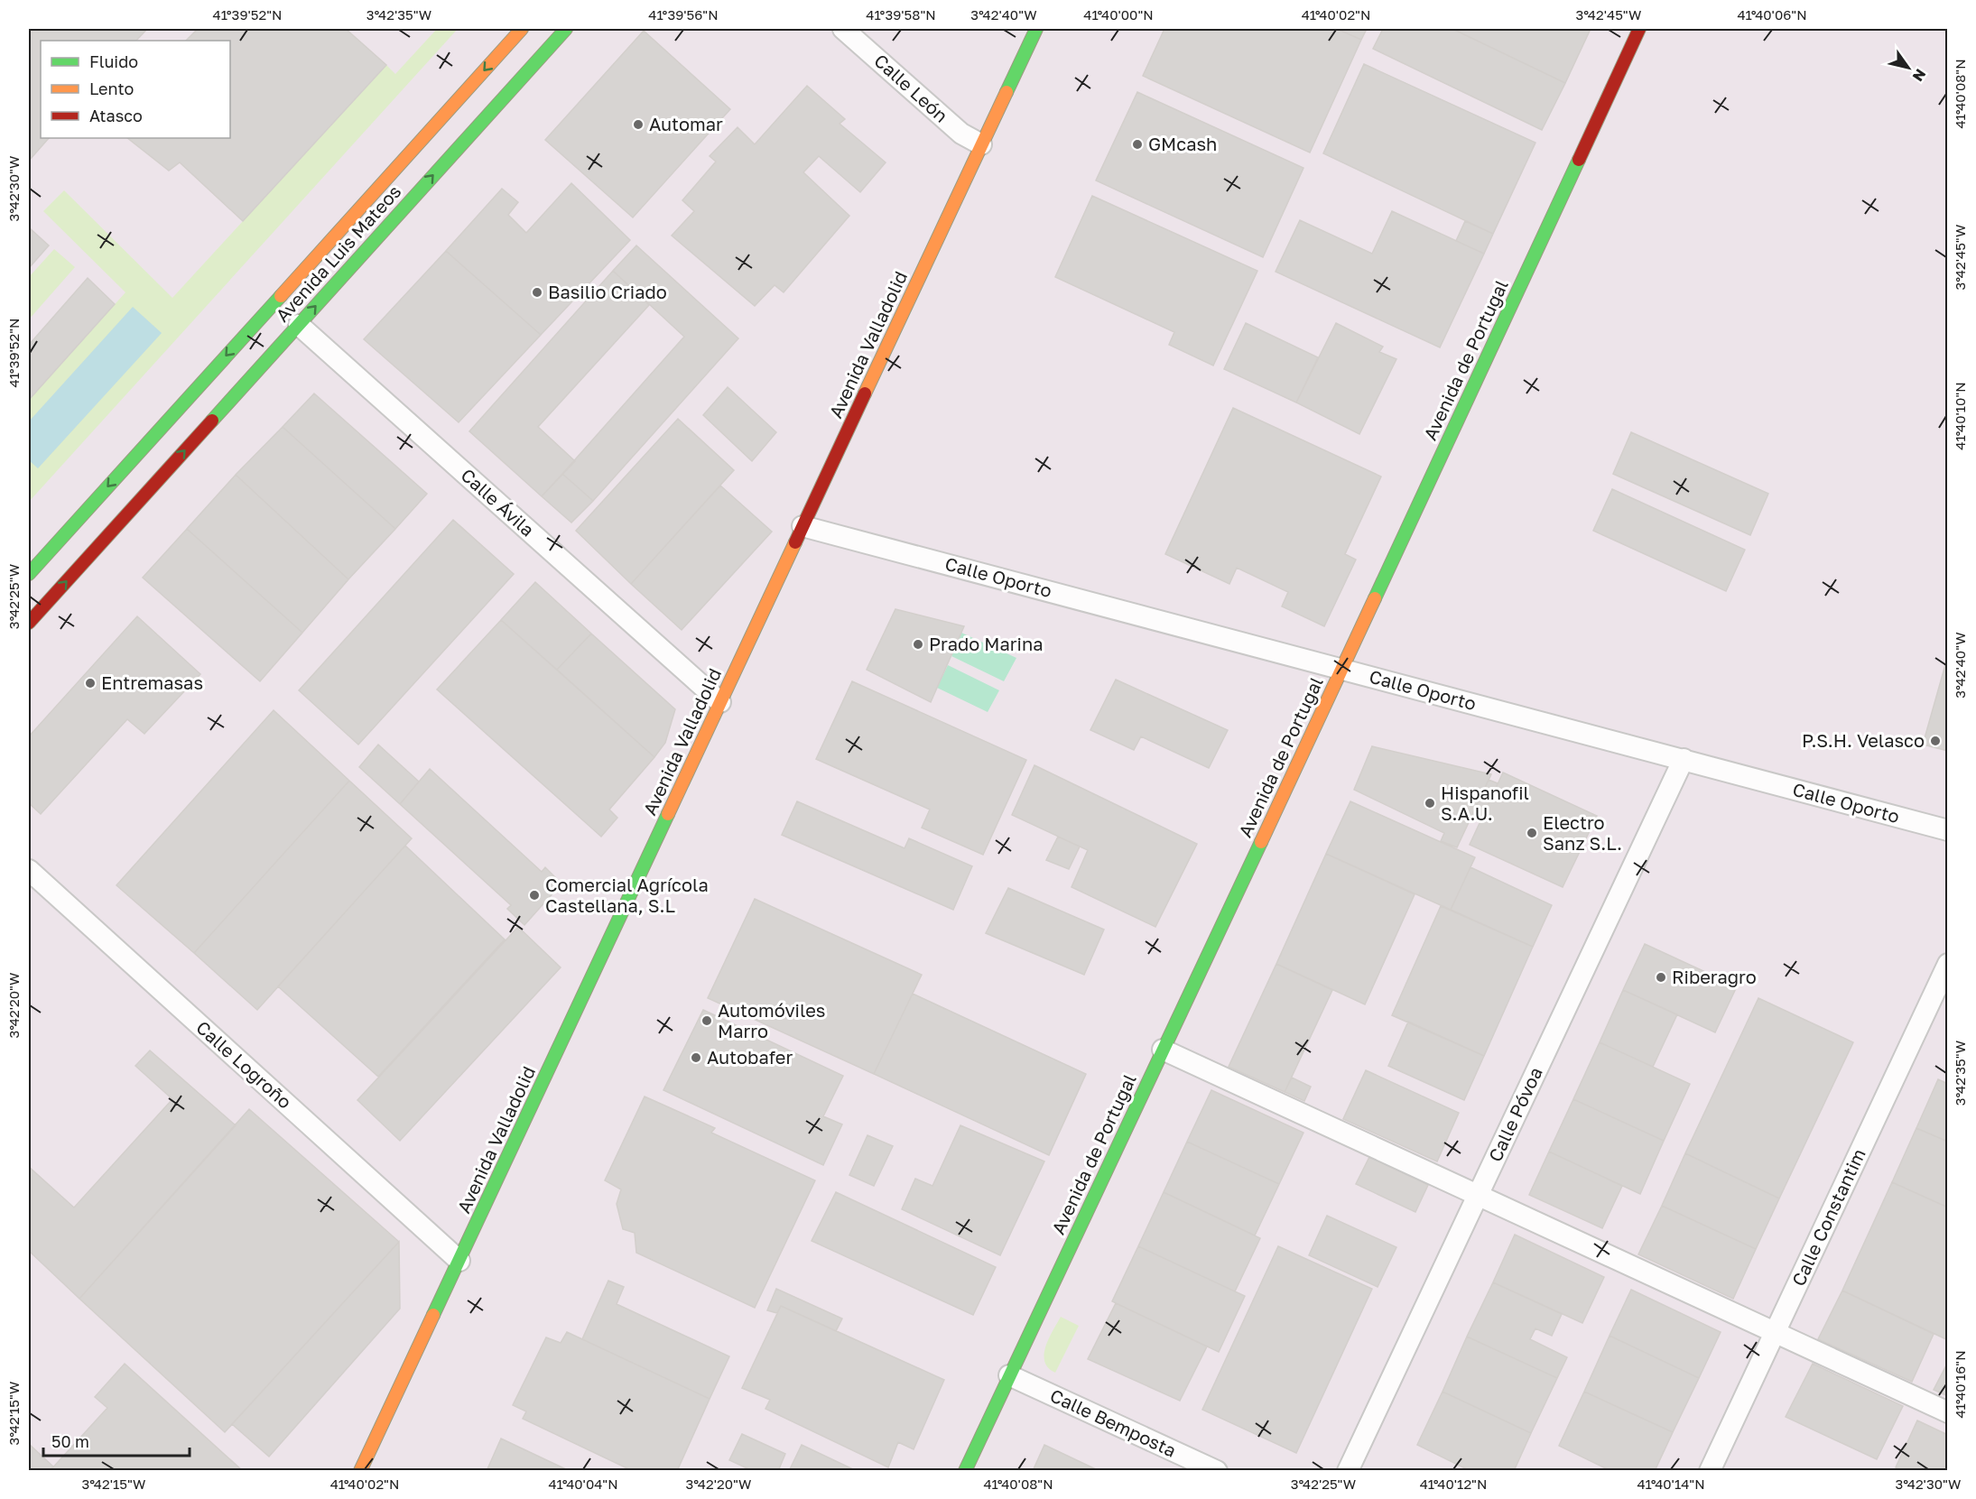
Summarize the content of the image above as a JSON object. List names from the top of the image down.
{
  "streets": {
    "main road": ["Avenida Luis Mateos", "Avenida Valladolid", "Avenida de Portugal"],
    "street": [
      "Calle León",
      "Calle Ávila",
      "Calle Oporto",
      "Calle Logroño",
      "Calle Póvoa",
      "Calle Constantim",
      "Calle Bemposta"
    ]
  },
  "crossings": [
    ["Calle León", "Avenida Valladolid"],
    ["Avenida Luis Mateos", "Calle Ávila"],
    ["Avenida Valladolid", "Calle Ávila"],
    ["Avenida Valladolid", "Calle Oporto"],
    ["Avenida Valladolid", "Calle Logroño"],
    ["Avenida de Portugal", "Calle Oporto"],
    ["Avenida de Portugal", "Calle Bemposta"],
    ["Calle Oporto", "Calle Póvoa"]
  ],
  "places": [
    "Automar",
    "GMcash",
    "Basilio Criado",
    "Prado Marina",
    "Entremasas",
    "P.S.H. Velasco",
    "Hispanofil S.A.U.",
    "Electro Sanz S.L.",
    "Comercial Agrícola Castellana, S.L",
    "Riberagro",
    "Automóviles Marro",
    "Autobafer"
  ],
  "legend": ["Fluido", "Lento", "Atasco"],
  "scale_bar": "50 m",
  "north": "bottom right",
  "coordinates": [
    "41°39'52\"N",
    "3°42'35\"W",
    "41°39'56\"N",
    "41°39'58\"N",
    "3°42'40\"W",
    "41°40'00\"N",
    "41°40'02\"N",
    "3°42'45\"W",
    "41°40'06\"N",
    "41°40'08\"N",
    "3°42'30\"W",
    "41°40'10\"N",
    "3°42'25\"W",
    "3°42'20\"W",
    "41°40'16\"N",
    "3°42'15\"W",
    "41°40'04\"N",
    "41°40'12\"N",
    "41°40'14\"N"
  ]
}
